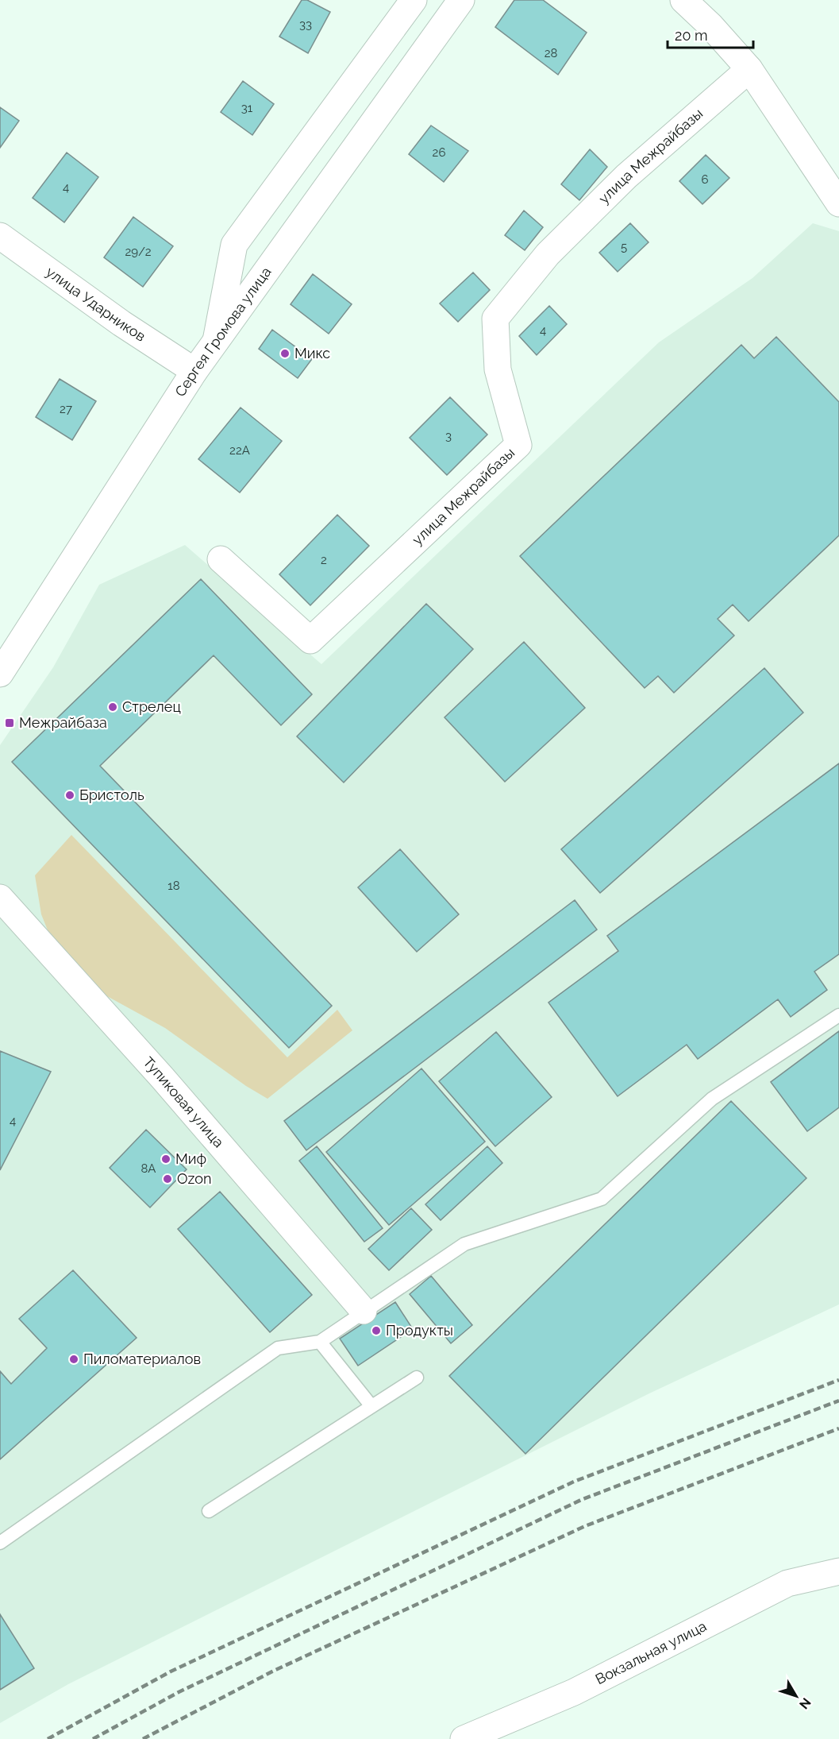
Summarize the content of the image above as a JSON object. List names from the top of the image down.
{
  "streets": {
    "street": [
      "улица Межрайбазы",
      "улица Ударников",
      "Сергея Громова улица",
      "Тупиковая улица",
      "Вокзальная улица"
    ]
  },
  "crossings": [
    ["улица Ударников", "Сергея Громова улица"]
  ],
  "places": {
    "other": [
      "Микс",
      "Стрелец",
      "Бристоль",
      "Миф",
      "Ozon",
      "Продукты",
      "Пиломатериалов"
    ],
    "transit": ["Межрайбаза"]
  },
  "house_numbers": [
    "33",
    "28",
    "31",
    "26",
    "6",
    "4",
    "5",
    "29/2",
    "4",
    "27",
    "3",
    "22А",
    "2",
    "18",
    "4",
    "8А"
  ],
  "scale_bar": "20 m",
  "north": "bottom right"
}
